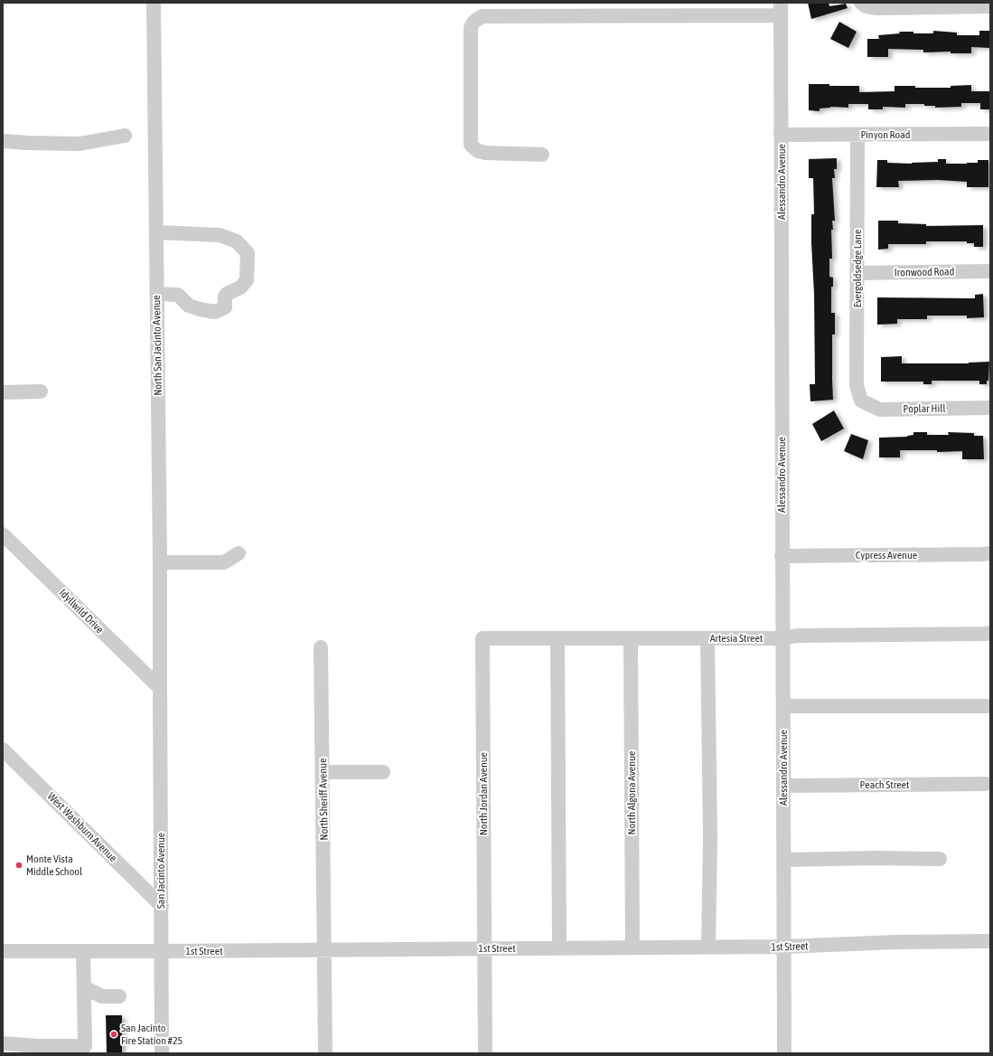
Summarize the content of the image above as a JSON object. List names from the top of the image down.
{
  "streets": {
    "street": [
      "Pinyon Road",
      "Alessandro Avenue",
      "Evergoldsedge Lane",
      "Ironwood Road",
      "North San Jacinto Avenue",
      "Poplar Hill",
      "Cypress Avenue",
      "Idyllwild Drive",
      "Artesia Street",
      "Peach Street",
      "North Algona Avenue",
      "North Jordan Avenue",
      "North Sheriff Avenue",
      "West Washburn Avenue",
      "San Jacinto Avenue",
      "1st Street"
    ]
  },
  "crossings": [
    ["Pinyon Road", "Alessandro Avenue"],
    ["Pinyon Road", "Evergoldsedge Lane"],
    ["Alessandro Avenue", "Cypress Avenue"],
    ["Alessandro Avenue", "Artesia Street"],
    ["Alessandro Avenue", "Peach Street"],
    ["Alessandro Avenue", "1st Street"],
    ["Evergoldsedge Lane", "Ironwood Road"],
    ["Evergoldsedge Lane", "Poplar Hill"],
    ["North San Jacinto Avenue", "Idyllwild Drive"],
    ["North San Jacinto Avenue", "San Jacinto Avenue"],
    ["Idyllwild Drive", "San Jacinto Avenue"],
    ["Artesia Street", "North Algona Avenue"],
    ["Artesia Street", "North Jordan Avenue"],
    ["North Algona Avenue", "1st Street"],
    ["North Jordan Avenue", "1st Street"],
    ["North Sheriff Avenue", "1st Street"],
    ["West Washburn Avenue", "San Jacinto Avenue"],
    ["San Jacinto Avenue", "1st Street"]
  ],
  "places": ["Monte Vista Middle School", "San Jacinto Fire Station #25"]
}
